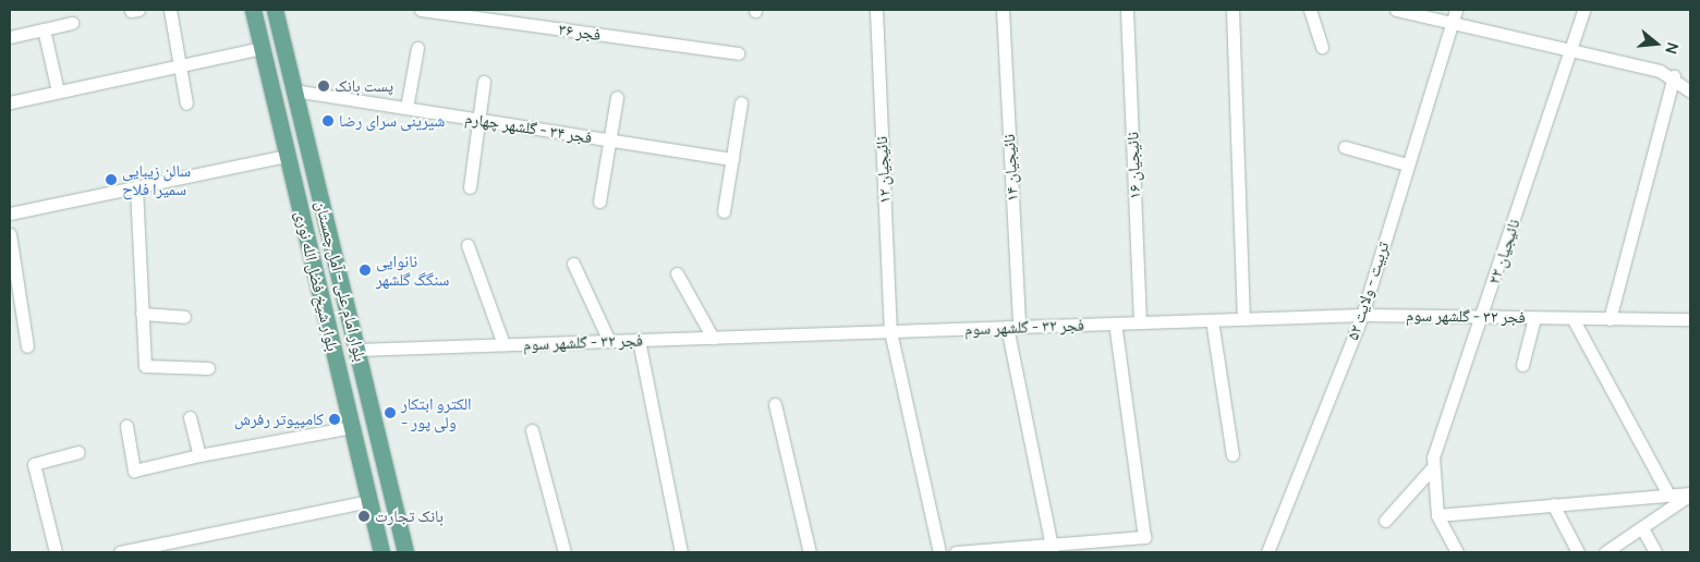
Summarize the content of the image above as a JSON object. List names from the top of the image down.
{
  "streets": {
    "main road": ["بلوار شیخ فضل الله نوری", "بلوار امام علی - آمل چمستان"],
    "street": [
      "فجر ۳۶",
      "فجر ۳۴ - گلشهر چهارم",
      "نائیجیان ۱۶",
      "نائیجیان ۱۴",
      "نائیجیان ۱۲",
      "نائیجیان ۲۲",
      "تربیت - ولایت ۵۲",
      "فجر ۳۲ - گلشهر سوم"
    ]
  },
  "crossings": [
    ["فجر ۳۴ - گلشهر چهارم", "بلوار امام علی - آمل چمستان"],
    ["نائیجیان ۱۶", "فجر ۳۲ - گلشهر سوم"],
    ["نائیجیان ۱۴", "فجر ۳۲ - گلشهر سوم"],
    ["نائیجیان ۱۲", "فجر ۳۲ - گلشهر سوم"],
    ["نائیجیان ۲۲", "فجر ۳۲ - گلشهر سوم"],
    ["بلوار امام علی - آمل چمستان", "فجر ۳۲ - گلشهر سوم"],
    ["تربیت - ولایت ۵۲", "فجر ۳۲ - گلشهر سوم"]
  ],
  "places": [
    "پست بانک",
    "شیرینی سرای رضا",
    "سالن زیبایی سمیرا فلاح",
    "نانوایی سنگگ گلشهر",
    "الکترو ابتکار - ولی پور",
    "کامپیوتر رفرش",
    "بانک تجارت"
  ],
  "north": "right"
}
